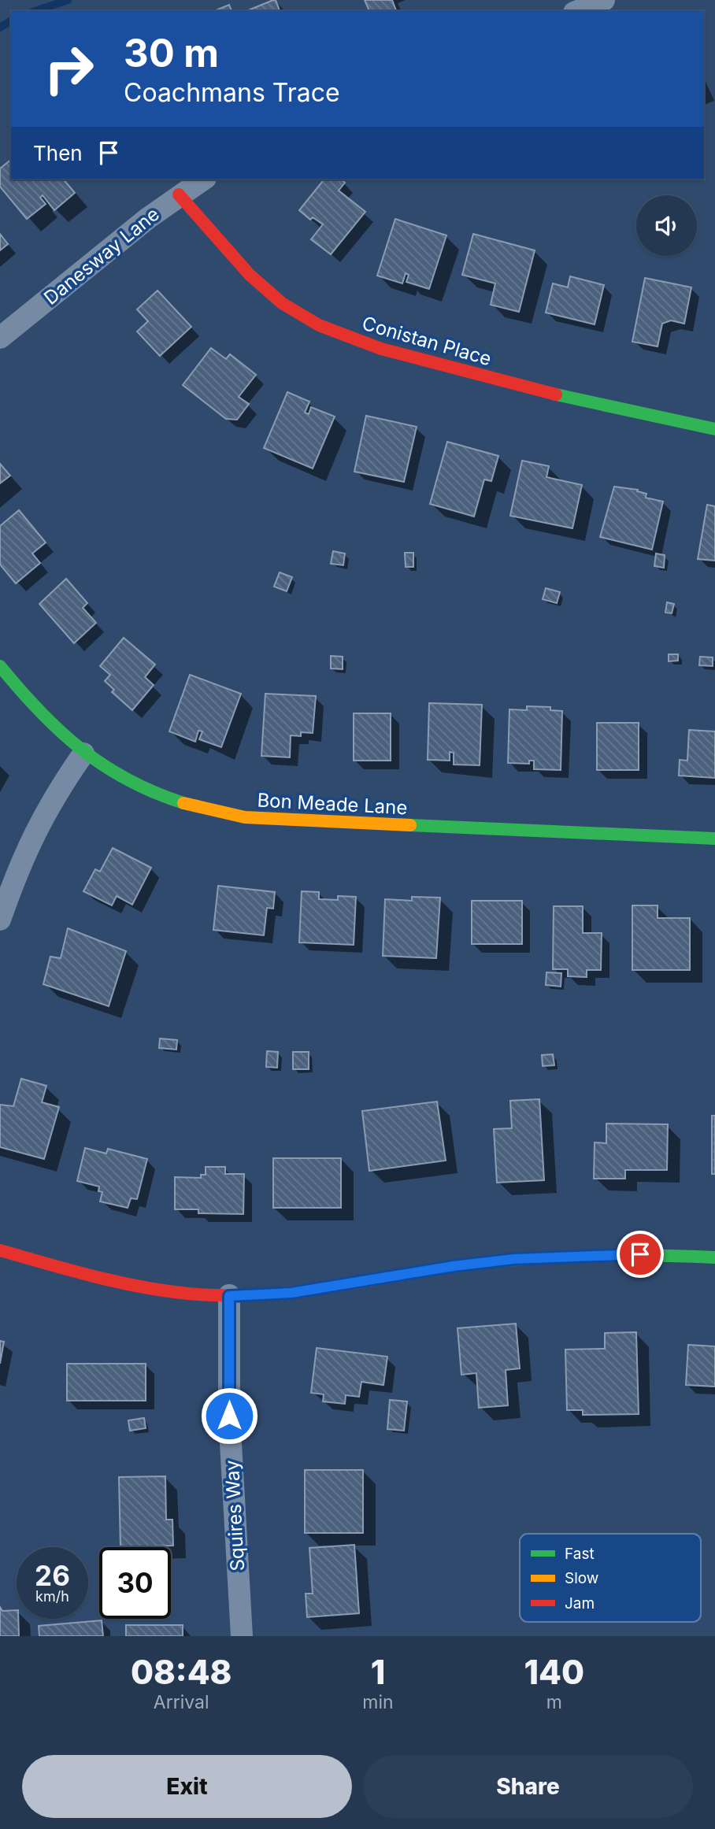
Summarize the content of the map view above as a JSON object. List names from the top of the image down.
{
  "streets": {
    "street": [
      "Danesway Lane",
      "Conistan Place",
      "Bon Meade Lane",
      "Squires Way"
    ]
  },
  "crossings": [
    ["Danesway Lane", "Conistan Place"]
  ],
  "legend": ["Fast", "Slow", "Jam"],
  "page": {
    "turn": ["30 m", "Coachmans Trace"],
    "then": "Then",
    "speed": "26 km/h",
    "limit": "30",
    "eta": [
      "08:48",
      "Arrival",
      "1",
      "min",
      "140",
      "m"
    ],
    "buttons": ["Exit", "Share"]
  }
}
